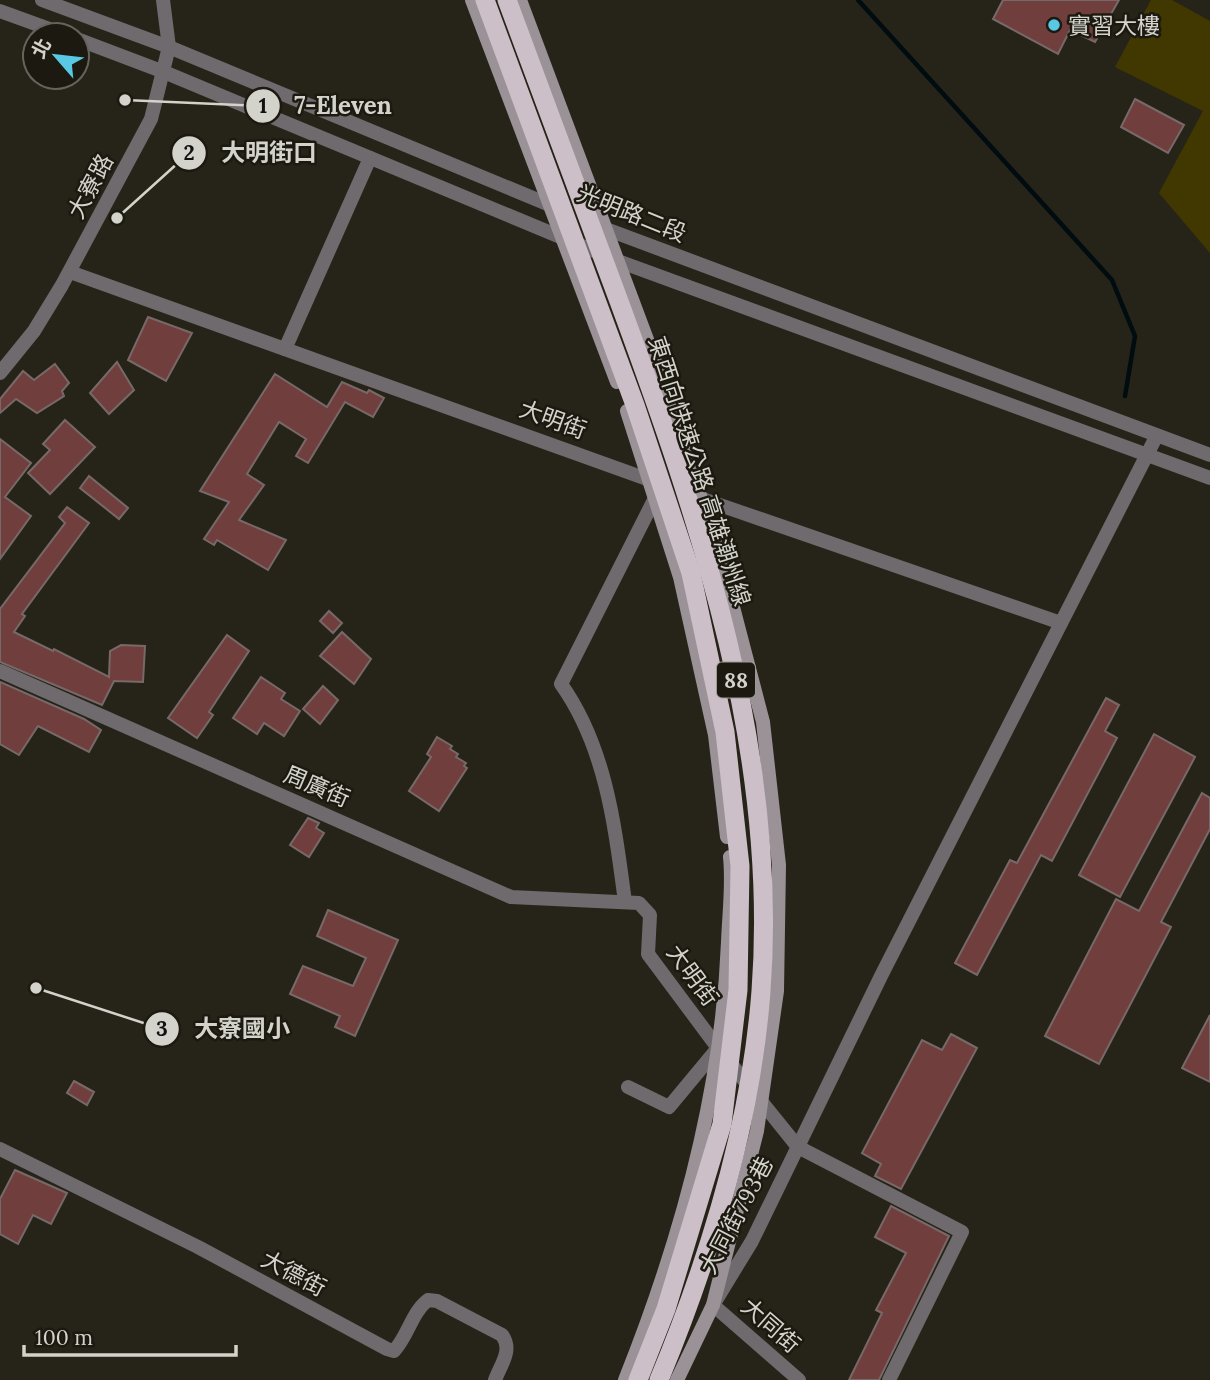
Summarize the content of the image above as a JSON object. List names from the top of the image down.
{
  "streets": {
    "highway": ["東西向快速公路 高雄潮州線", "88"],
    "street": [
      "大寮路",
      "光明路二段",
      "大明街",
      "周廣街",
      "大同街793巷",
      "大德街",
      "大同街"
    ]
  },
  "crossings": [
    ["大寮路", "光明路二段"],
    ["大寮路", "大明街"],
    ["光明路二段", "大同街793巷"],
    ["大明街", "周廣街"],
    ["大明街", "大同街793巷"],
    ["大同街793巷", "大同街"]
  ],
  "places": [
    "實習大樓",
    "7-Eleven",
    "大明街口",
    "大寮國小"
  ],
  "scale_bar": "100 m",
  "north": "top left"
}
